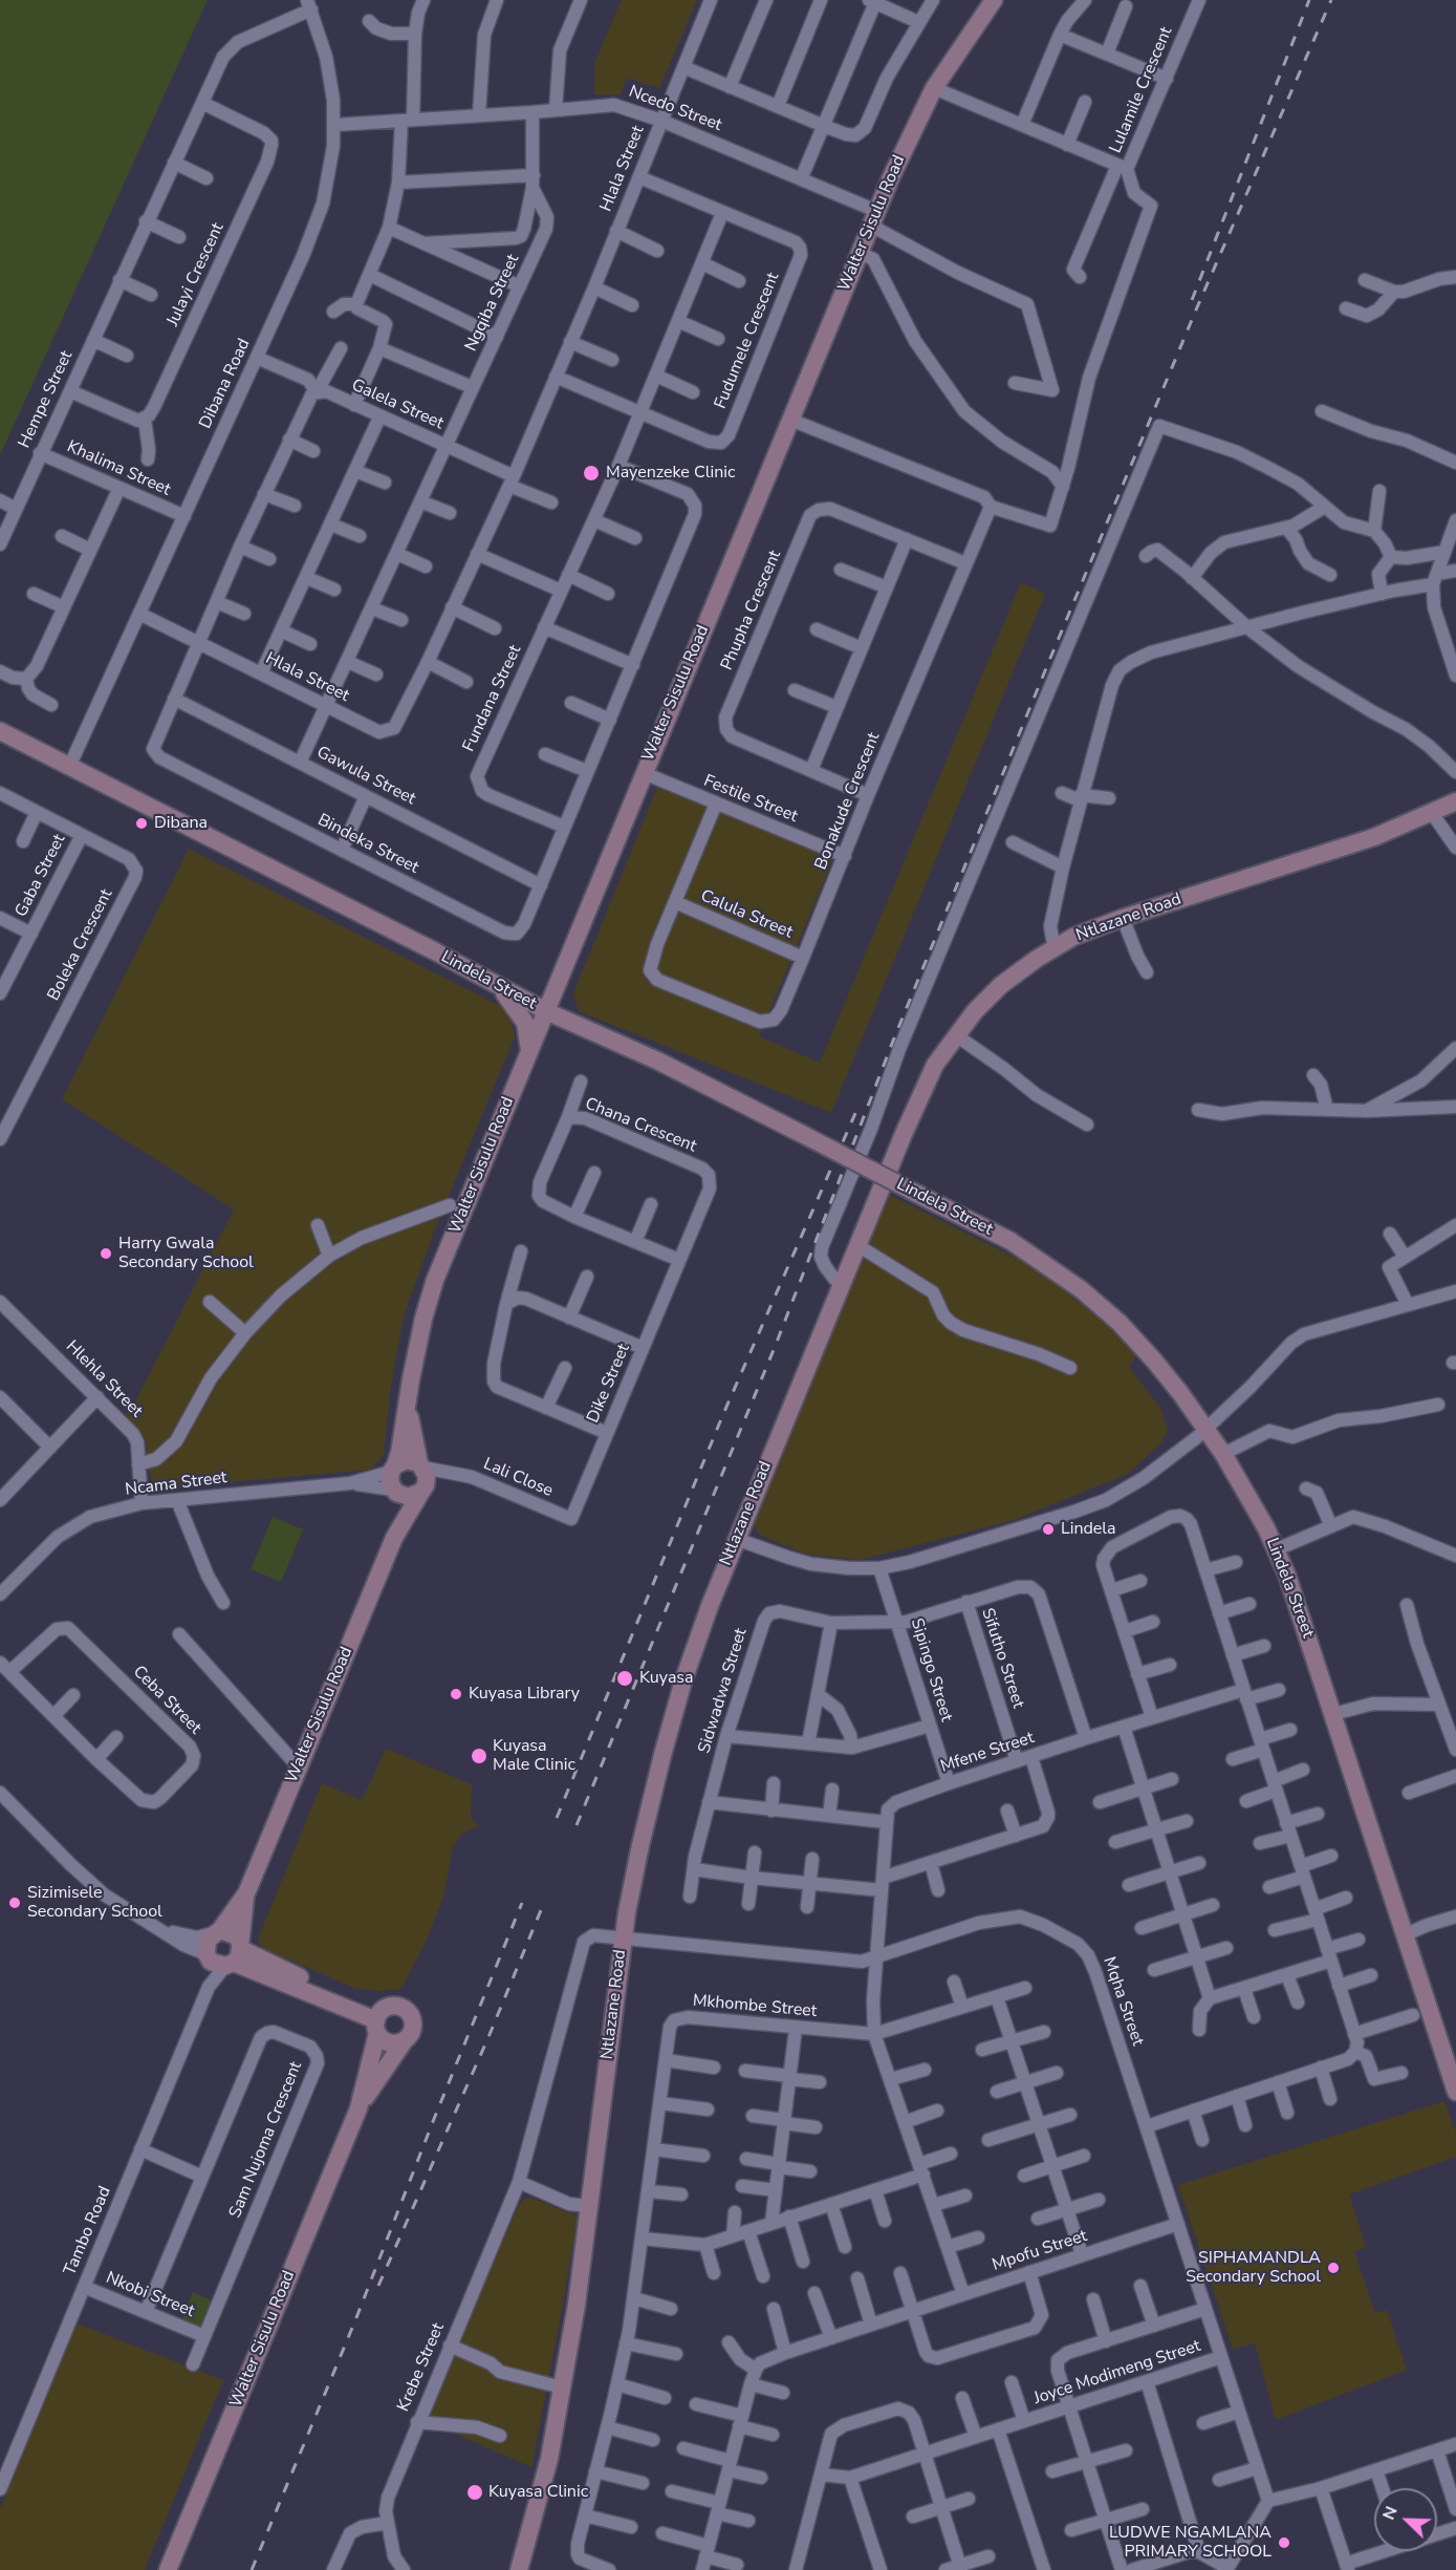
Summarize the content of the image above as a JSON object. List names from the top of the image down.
{
  "streets": {
    "street": [
      "Lulamile Crescent",
      "Ncedo Street",
      "Hlala Street",
      "Walter Sisulu Road",
      "Julayi Crescent",
      "Ngqiba Street",
      "Fudumele Crescent",
      "Dibana Road",
      "Hempe Street",
      "Galela Street",
      "Khalima Street",
      "Phupha Crescent",
      "Fundana Street",
      "Gawula Street",
      "Festile Street",
      "Bonakude Crescent",
      "Bindeka Street",
      "Gaba Street",
      "Calula Street",
      "Ntlazane Road",
      "Boleka Crescent",
      "Lindela Street",
      "Chana Crescent",
      "Hlehla Street",
      "Dike Street",
      "Lali Close",
      "Ncama Street",
      "Sifutho Street",
      "Sipingo Street",
      "Sidwadwa Street",
      "Ceba Street",
      "Mfene Street",
      "Mqha Street",
      "Mkhombe Street",
      "Sam Nujoma Crescent",
      "Tambo Road",
      "Mpofu Street",
      "Nkobi Street",
      "Krebe Street",
      "Joyce Modimeng Street"
    ]
  },
  "crossings": [
    ["Lulamile Crescent", "Walter Sisulu Road"],
    ["Ncedo Street", "Hlala Street"],
    ["Ncedo Street", "Walter Sisulu Road"],
    ["Ncedo Street", "Ngqiba Street"],
    ["Ncedo Street", "Dibana Road"],
    ["Hlala Street", "Ngqiba Street"],
    ["Hlala Street", "Fudumele Crescent"],
    ["Hlala Street", "Dibana Road"],
    ["Hlala Street", "Galela Street"],
    ["Hlala Street", "Bindeka Street"],
    ["Walter Sisulu Road", "Festile Street"],
    ["Walter Sisulu Road", "Lindela Street"],
    ["Walter Sisulu Road", "Lali Close"],
    ["Walter Sisulu Road", "Ncama Street"],
    ["Walter Sisulu Road", "Tambo Road"],
    ["Julayi Crescent", "Hempe Street"],
    ["Ngqiba Street", "Galela Street"],
    ["Ngqiba Street", "Gawula Street"],
    ["Fudumele Crescent", "Fundana Street"],
    ["Dibana Road", "Hempe Street"],
    ["Dibana Road", "Khalima Street"],
    ["Dibana Road", "Lindela Street"],
    ["Hempe Street", "Khalima Street"],
    ["Phupha Crescent", "Bonakude Crescent"],
    ["Fundana Street", "Bindeka Street"],
    ["Gawula Street", "Bindeka Street"],
    ["Festile Street", "Bonakude Crescent"],
    ["Bonakude Crescent", "Calula Street"],
    ["Gaba Street", "Boleka Crescent"],
    ["Ntlazane Road", "Mqha Street"],
    ["Ntlazane Road", "Krebe Street"],
    ["Chana Crescent", "Dike Street"],
    ["Hlehla Street", "Ncama Street"],
    ["Dike Street", "Lali Close"],
    ["Sifutho Street", "Sidwadwa Street"],
    ["Sifutho Street", "Mfene Street"],
    ["Sipingo Street", "Sidwadwa Street"],
    ["Sipingo Street", "Mfene Street"],
    ["Sidwadwa Street", "Mfene Street"],
    ["Mqha Street", "Mpofu Street"],
    ["Mqha Street", "Krebe Street"],
    ["Mqha Street", "Joyce Modimeng Street"],
    ["Sam Nujoma Crescent", "Nkobi Street"],
    ["Tambo Road", "Nkobi Street"]
  ],
  "places": [
    "Mayenzeke Clinic",
    "Dibana",
    "Harry Gwala Secondary School",
    "Lindela",
    "Kuyasa",
    "Kuyasa Library",
    "Kuyasa Male Clinic",
    "Sizimisele Secondary School",
    "SIPHAMANDLA Secondary School",
    "Kuyasa Clinic",
    "LUDWE NGAMLANA PRIMARY SCHOOL"
  ],
  "north": "top left"
}
